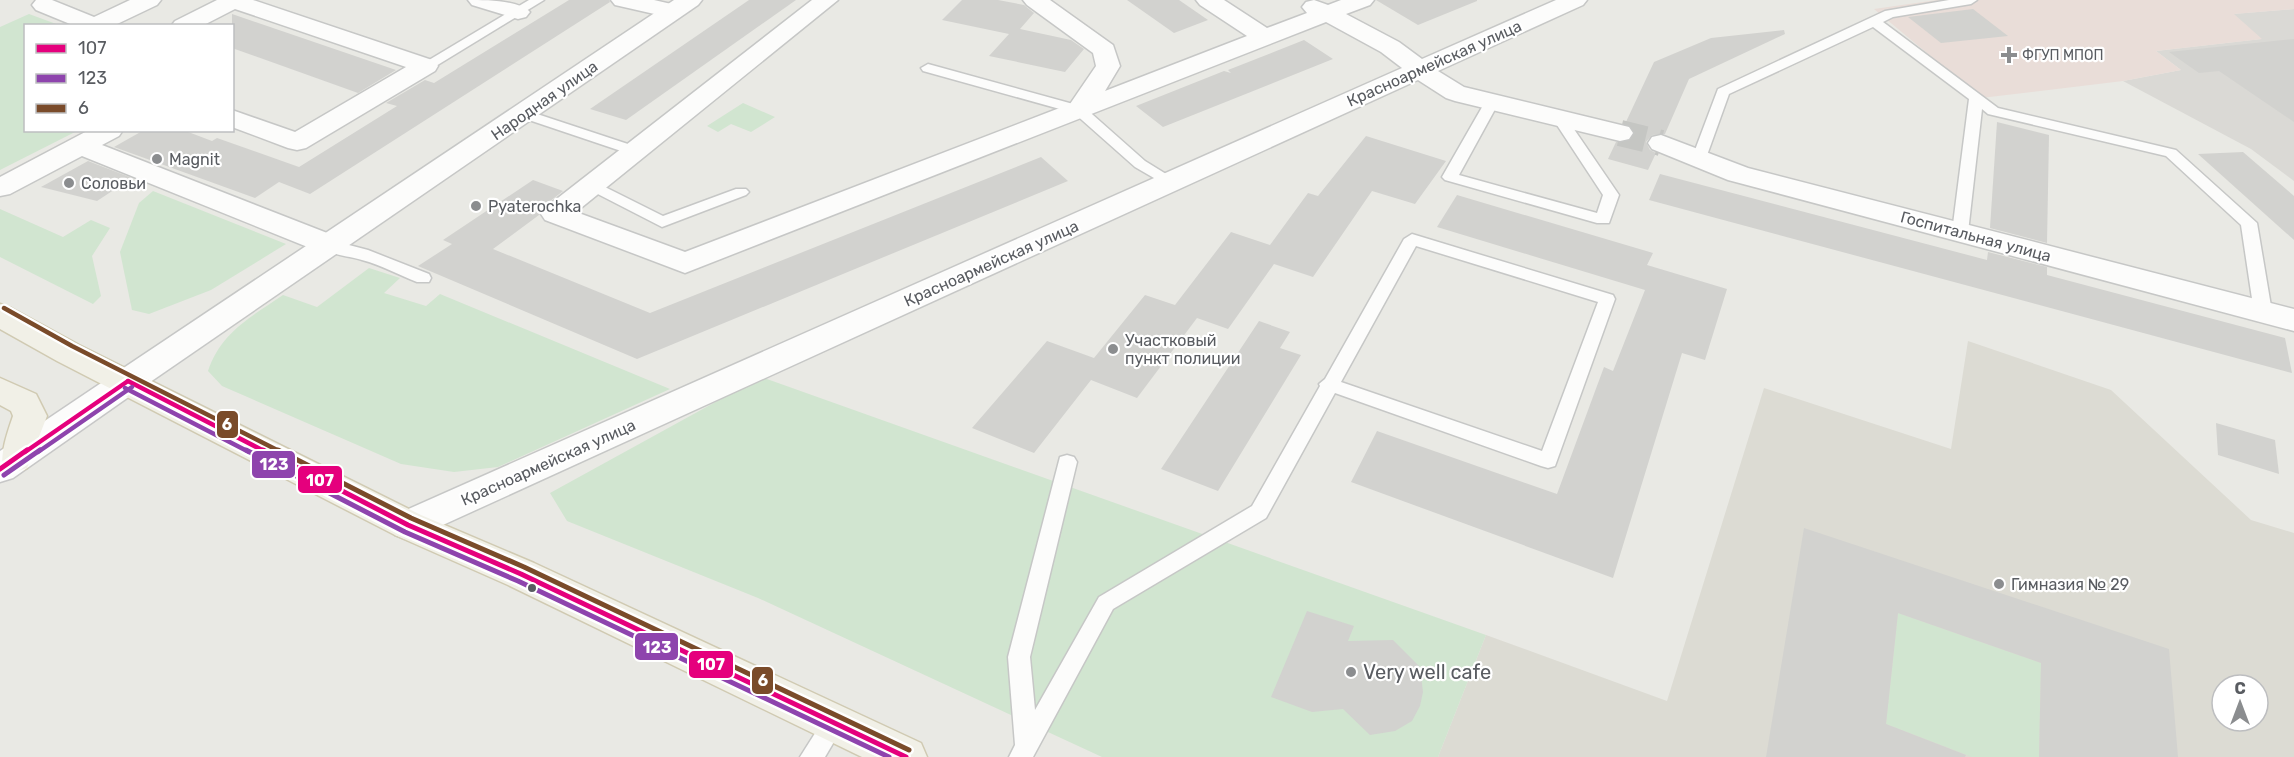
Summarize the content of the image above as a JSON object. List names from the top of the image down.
{
  "streets": {
    "street": ["Красноармейская улица", "Народная улица", "Госпитальная улица"]
  },
  "places": {
    "health": ["ФГУП МПОП"],
    "other": [
      "Magnit",
      "Соловьи",
      "Pyaterochka",
      "Участковый пункт полиции",
      "Гимназия № 29",
      "Very well cafe"
    ]
  },
  "lines": ["transit line 6", "transit line 107", "transit line 123"],
  "legend": ["107", "123", "6"],
  "north": "top"
}
